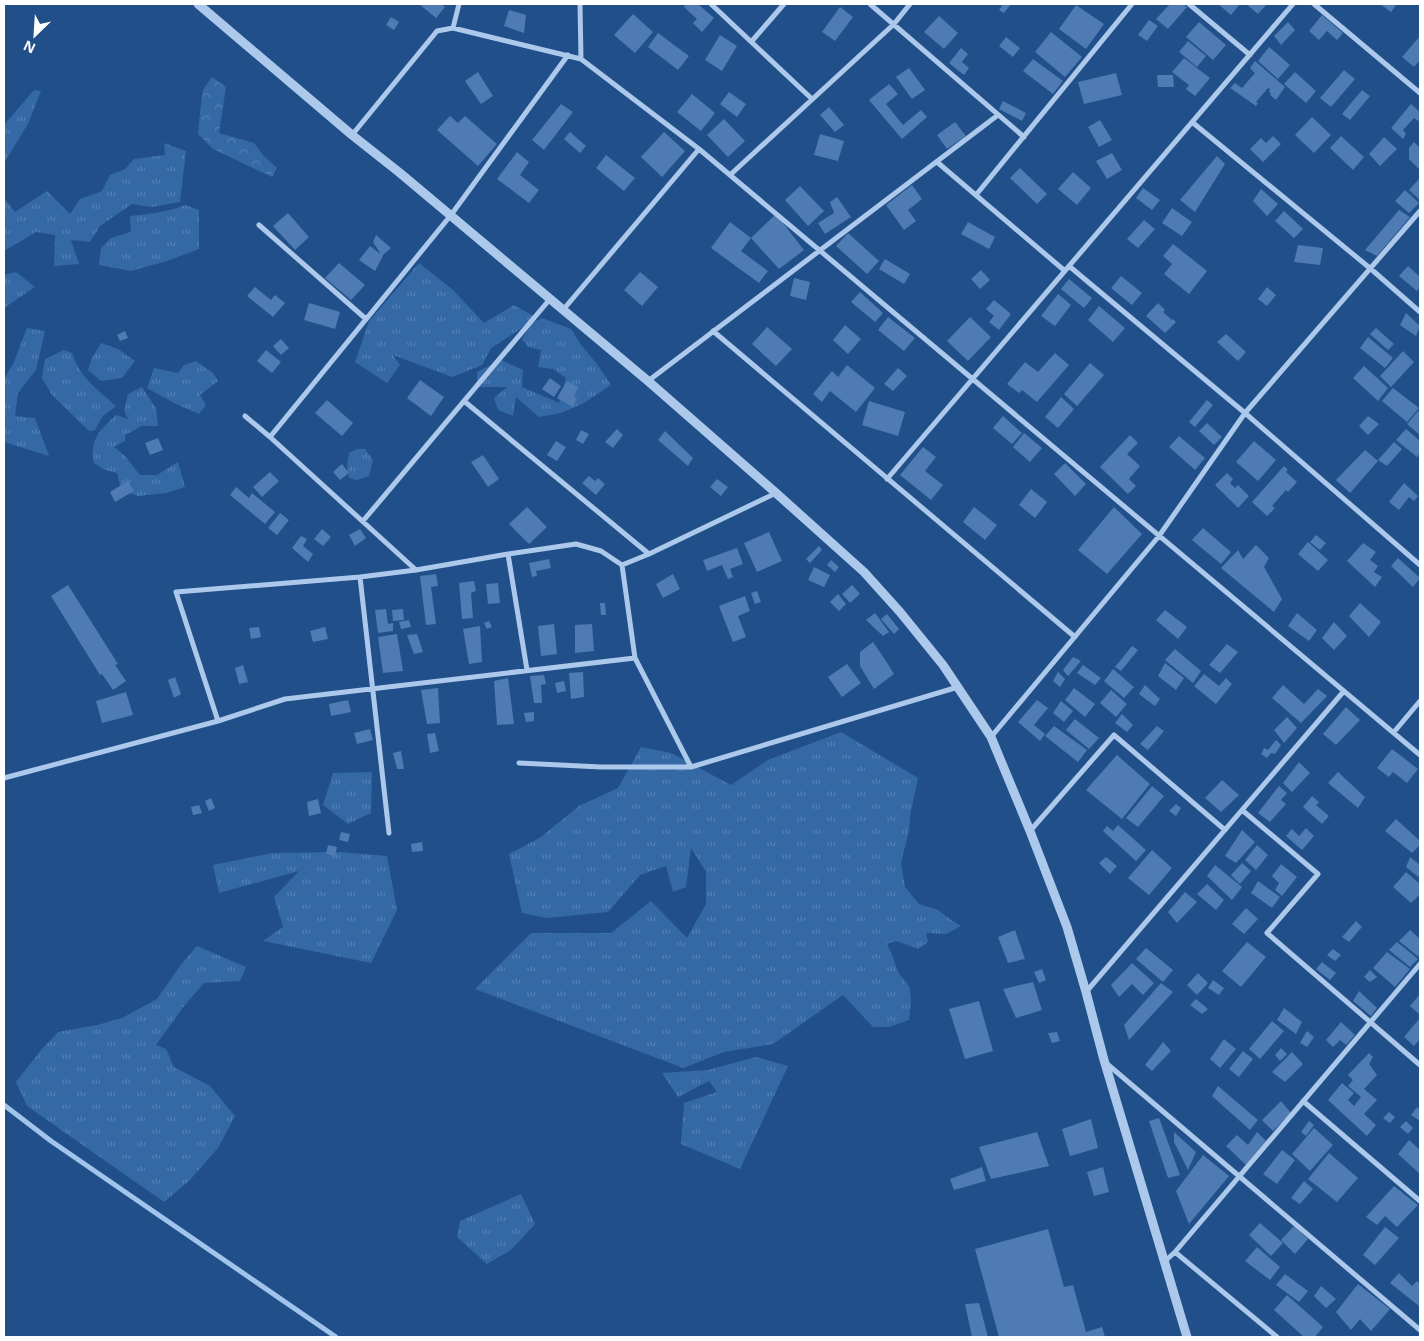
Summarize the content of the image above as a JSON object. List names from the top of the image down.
{
  "north": "bottom left"
}
